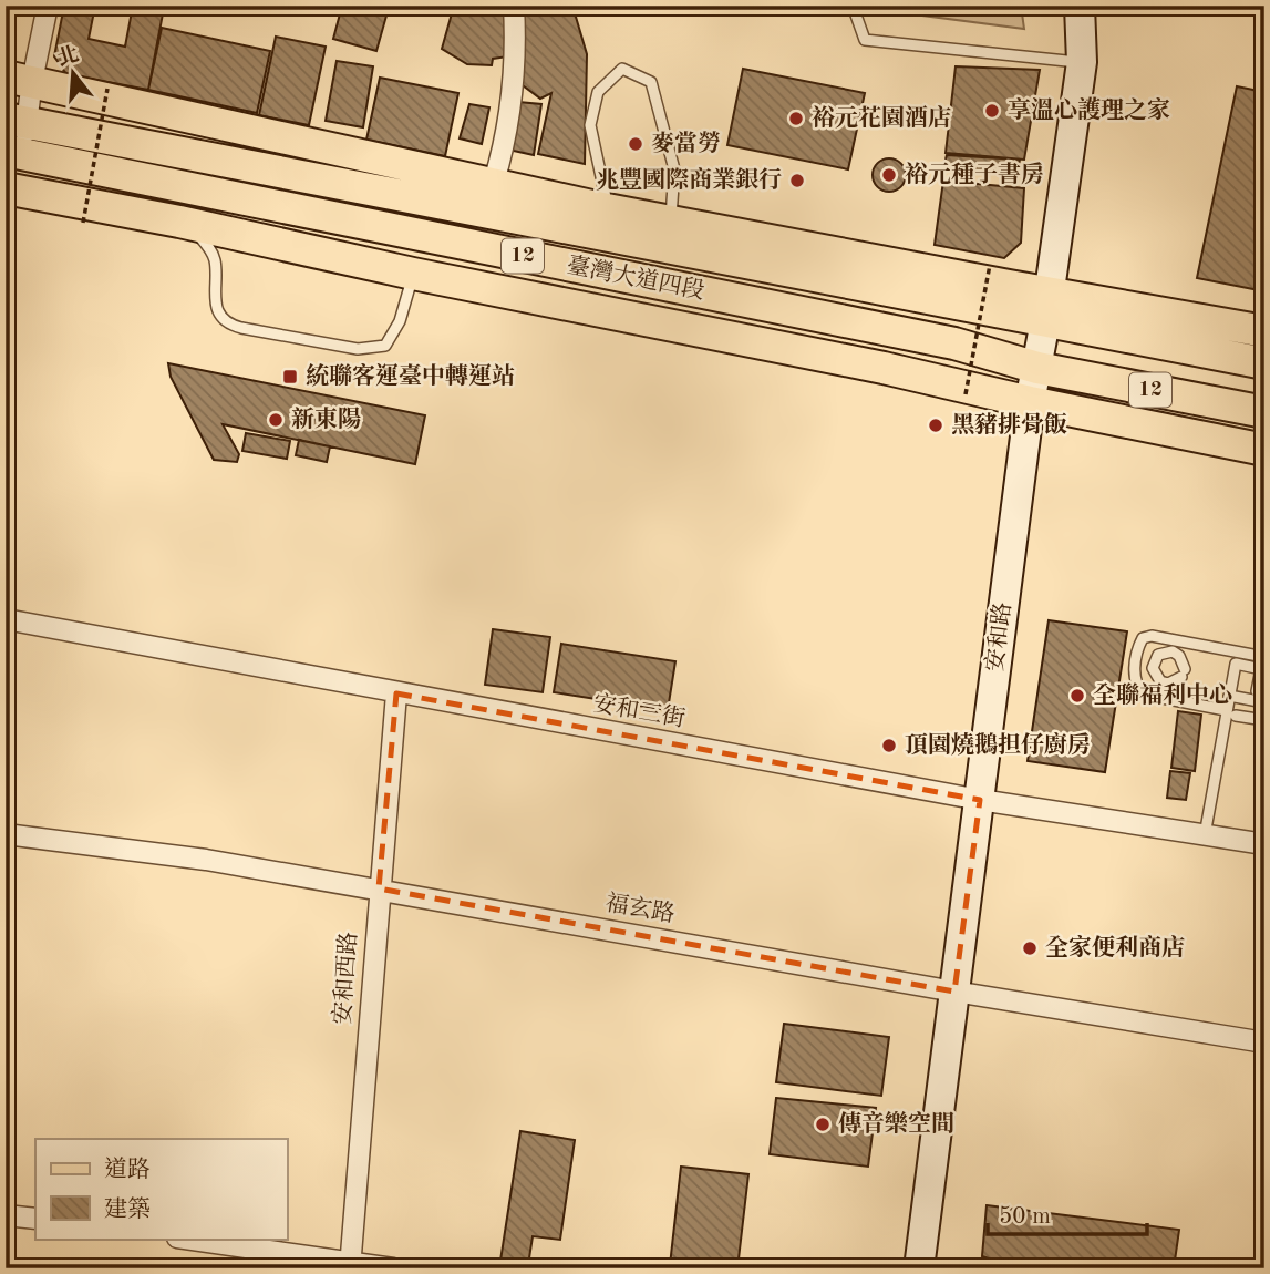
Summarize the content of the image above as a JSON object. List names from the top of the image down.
{
  "streets": {
    "main road": ["12", "臺灣大道四段", "安和路"],
    "street": ["安和三街", "福玄路", "安和西路"]
  },
  "crossings": [
    ["臺灣大道四段", "安和路"],
    ["安和路", "安和三街"],
    ["安和路", "福玄路"],
    ["安和三街", "安和西路"],
    ["福玄路", "安和西路"]
  ],
  "places": {
    "other": [
      "享溫心護理之家",
      "裕元花園酒店",
      "麥當勞",
      "裕元種子書房",
      "兆豐國際商業銀行",
      "新東陽",
      "黑豬排骨飯",
      "全聯福利中心",
      "頂園燒鵝担仔廚房",
      "全家便利商店",
      "傳音樂空間"
    ],
    "transit": ["統聯客運臺中轉運站"]
  },
  "legend": ["道路", "建築"],
  "scale_bar": "50 m",
  "north": "top"
}
